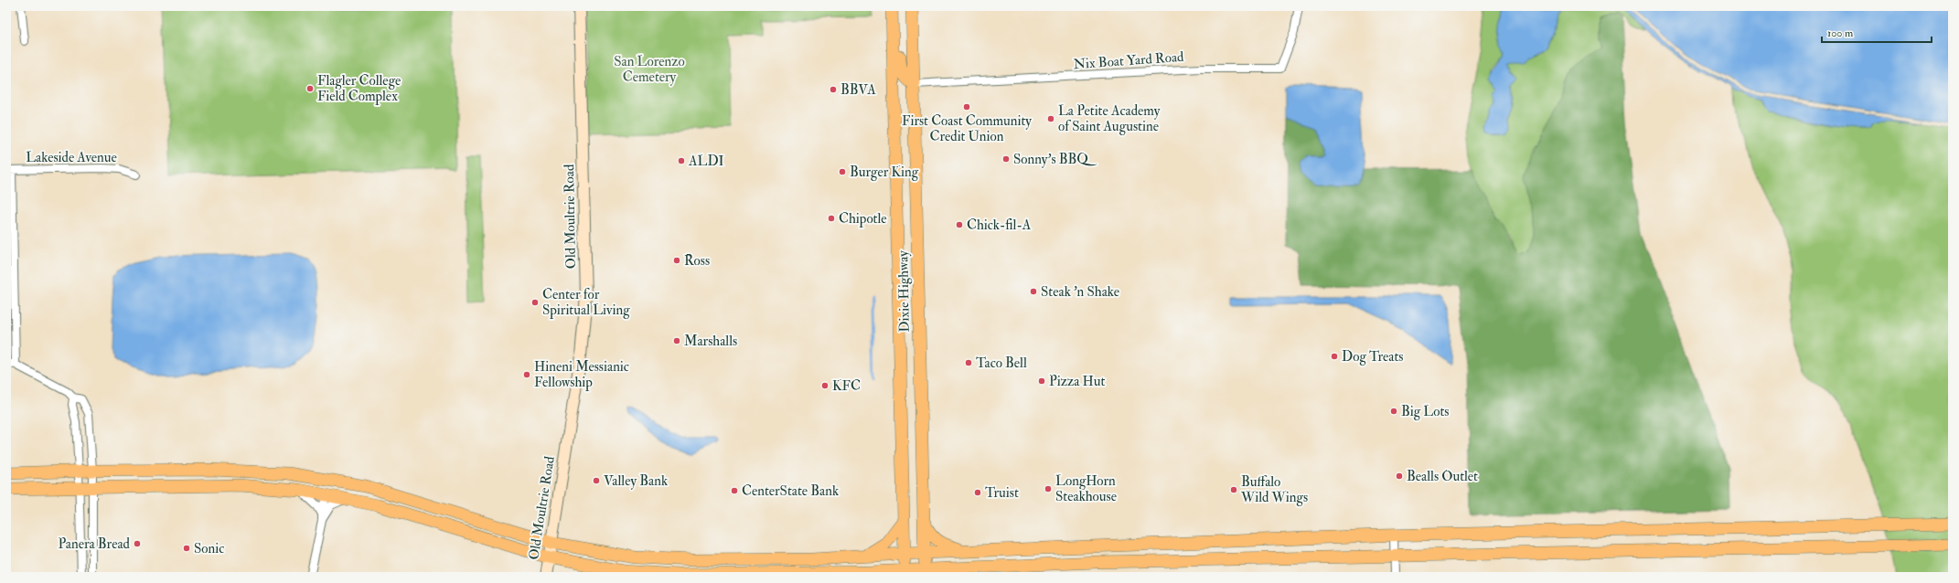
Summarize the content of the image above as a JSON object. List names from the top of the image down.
{
  "streets": {
    "main road": ["Old Moultrie Road", "Dixie Highway"],
    "street": ["Nix Boat Yard Road", "Lakeside Avenue"]
  },
  "crossings": [
    ["Nix Boat Yard Road", "Dixie Highway"]
  ],
  "parks": ["San Lorenzo Cemetery"],
  "places": [
    "Flagler College Field Complex",
    "BBVA",
    "First Coast Community Credit Union",
    "La Petite Academy of Saint Augustine",
    "Sonny's BBQ",
    "ALDI",
    "Burger King",
    "Chipotle",
    "Chick-fil-A",
    "Ross",
    "Steak 'n Shake",
    "Center for Spiritual Living",
    "Marshalls",
    "Dog Treats",
    "Taco Bell",
    "Hineni Messianic Fellowship",
    "Pizza Hut",
    "KFC",
    "Big Lots",
    "Bealls Outlet",
    "Valley Bank",
    "LongHorn Steakhouse",
    "Buffalo Wild Wings",
    "CenterState Bank",
    "Truist",
    "Panera Bread",
    "Sonic"
  ],
  "scale_bar": "100 m"
}
